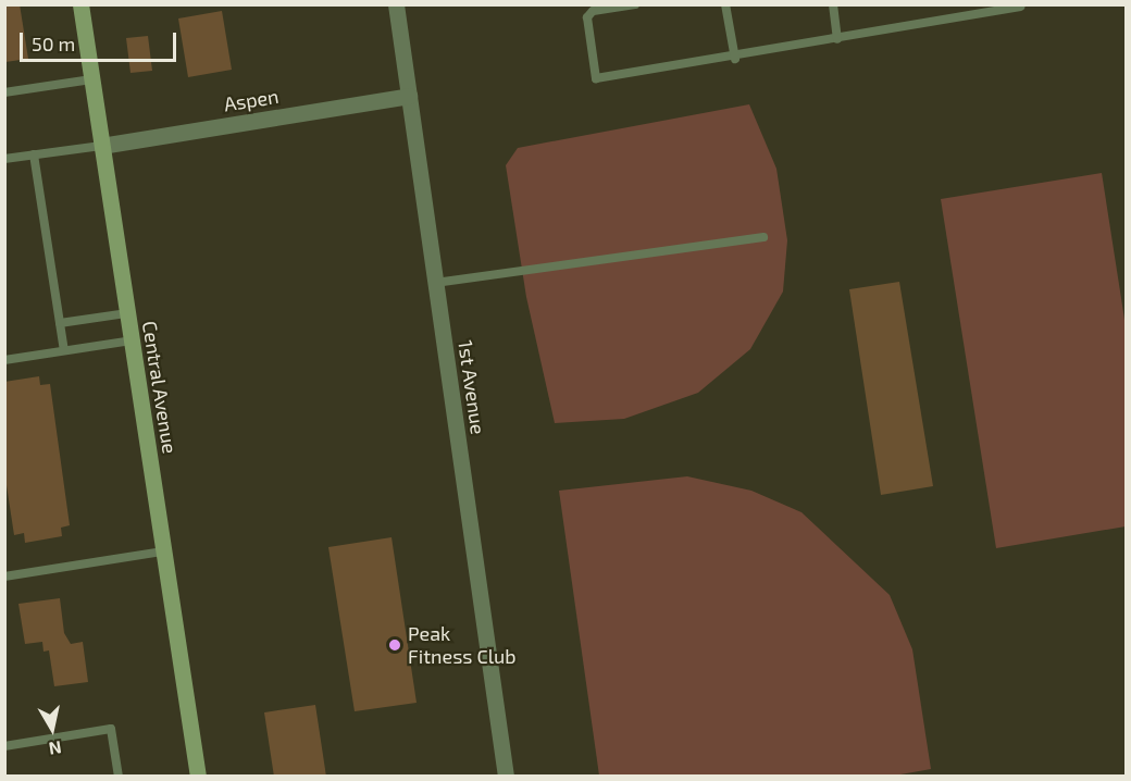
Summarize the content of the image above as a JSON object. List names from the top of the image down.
{
  "streets": {
    "street": ["Aspen", "Central Avenue", "1st Avenue"]
  },
  "crossings": [
    ["Aspen", "Central Avenue"],
    ["Aspen", "1st Avenue"]
  ],
  "places": ["Peak Fitness Club"],
  "scale_bar": "50 m",
  "north": "bottom"
}
